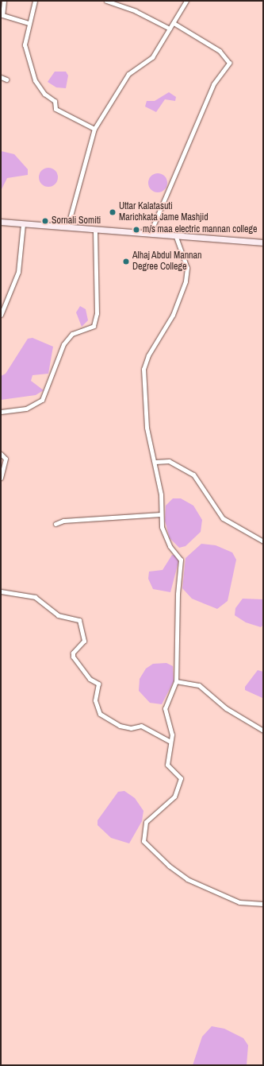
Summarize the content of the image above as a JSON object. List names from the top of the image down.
{
  "places": [
    "Uttar Kalatasuti Marichkata Jame Mashjid",
    "Sornali Somiti",
    "m/s maa electric mannan college",
    "Alhaj Abdul Mannan Degree College"
  ]
}
